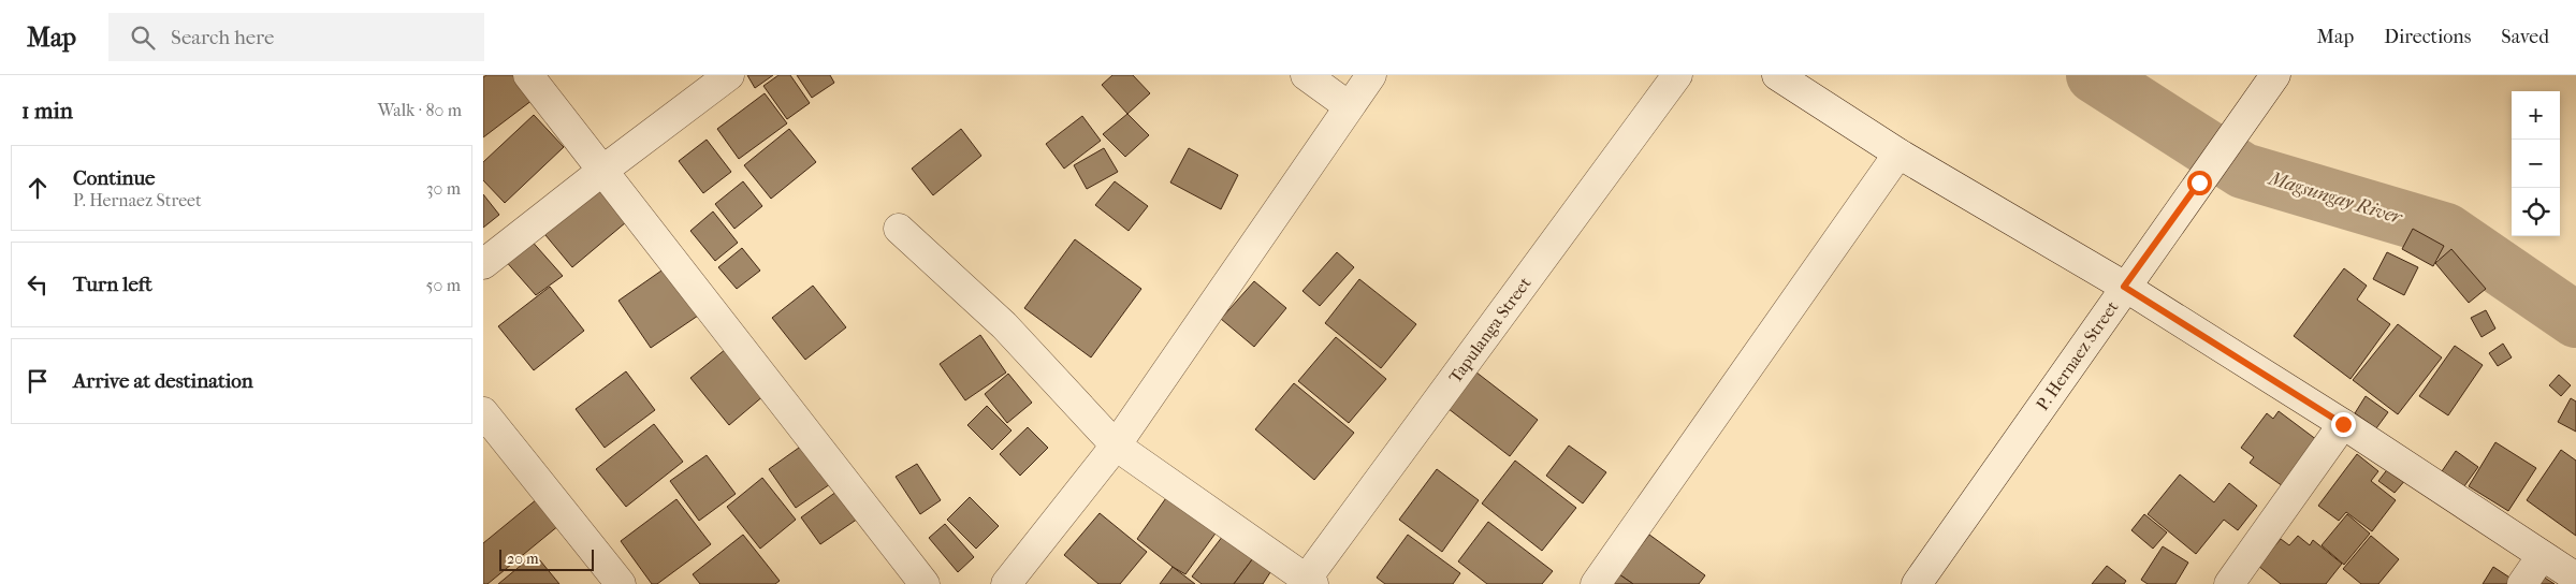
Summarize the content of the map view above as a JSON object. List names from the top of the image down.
{
  "streets": {
    "street": ["Tapulanga Street", "P. Hernaez Street"]
  },
  "water": ["Magsungay River"],
  "scale_bar": "20 m",
  "page": {
    "header": "Map",
    "search": "Search here",
    "nav": ["Map", "Directions", "Saved"],
    "heading": ["1 min", "Walk · 80 m"],
    "map_buttons": ["+", "−"],
    "list": [
      ["Continue", "P. Hernaez Street", "30 m"],
      ["Turn left", "50 m"],
      "Arrive at destination"
    ],
    "scale": "20 m"
  }
}
